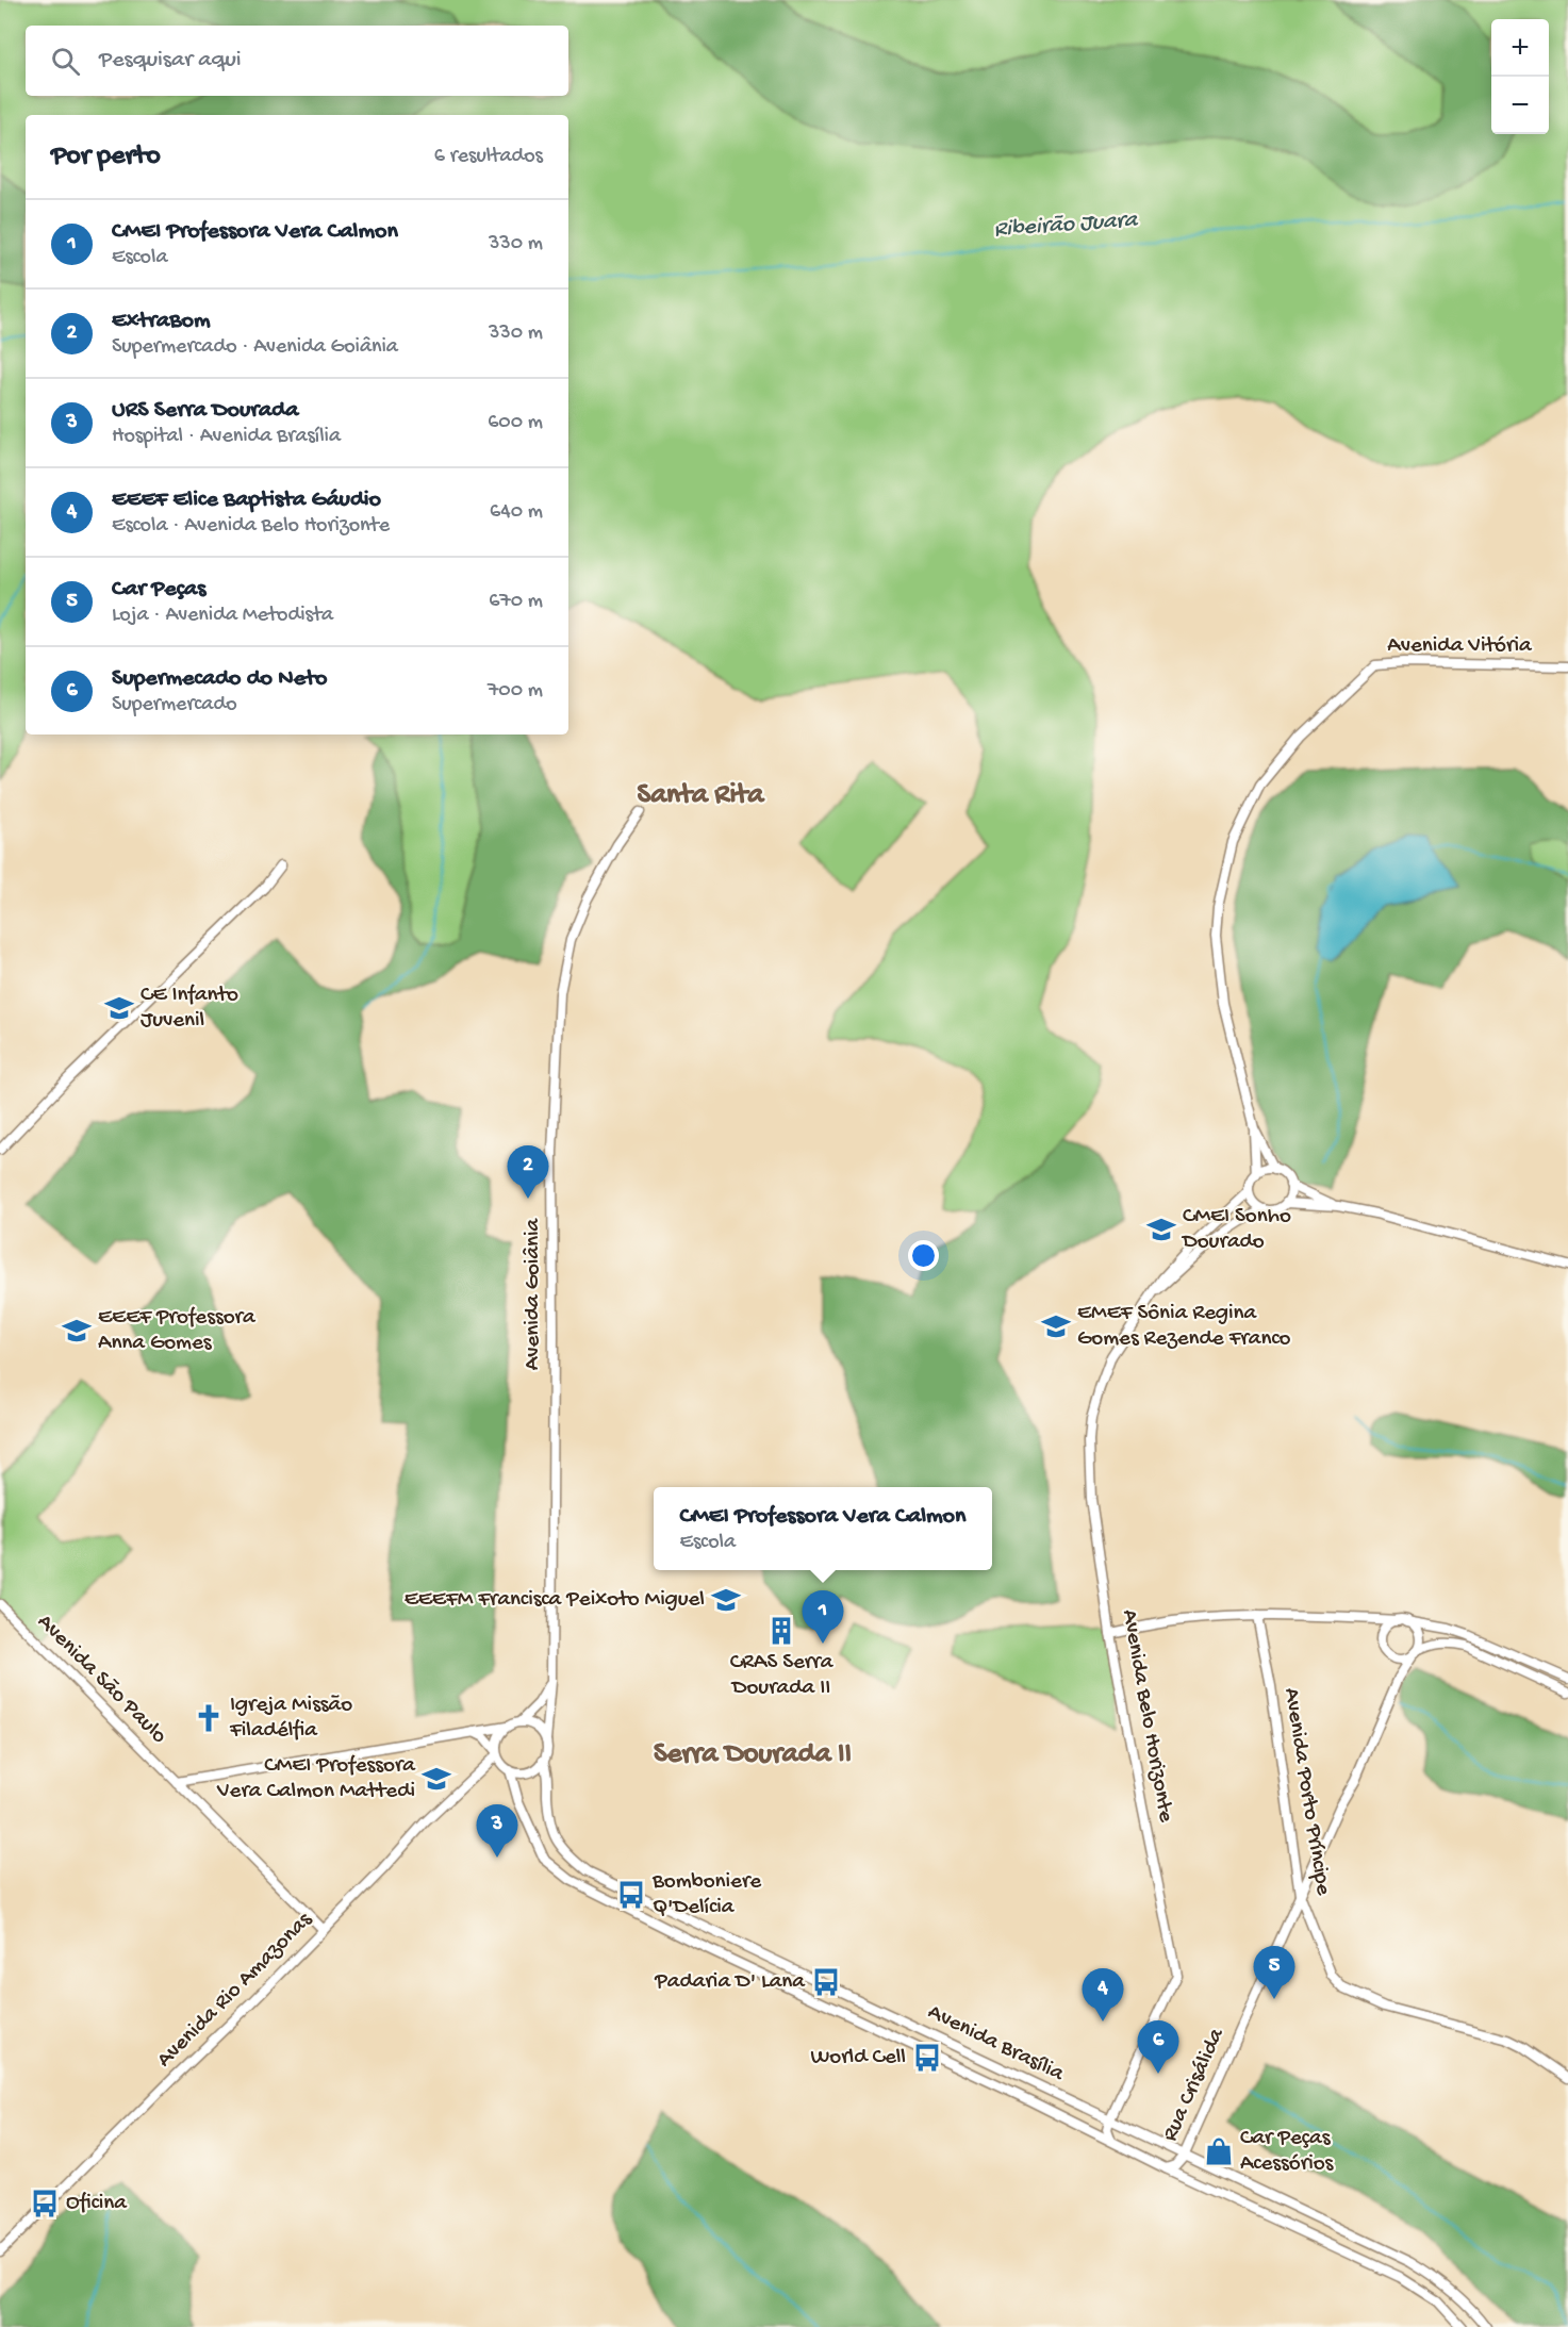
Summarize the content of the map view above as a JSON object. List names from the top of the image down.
{
  "streets": {
    "street": [
      "Avenida Vitória",
      "Avenida Goiânia",
      "Avenida São Paulo",
      "Avenida Belo Horizonte",
      "Avenida Porto Príncipe",
      "Avenida Rio Amazonas",
      "Avenida Brasília",
      "Rua Crisálida"
    ]
  },
  "crossings": [
    ["Avenida Vitória", "Avenida Belo Horizonte"],
    ["Avenida Goiânia", "Avenida Rio Amazonas"],
    ["Avenida Goiânia", "Avenida Brasília"],
    ["Avenida São Paulo", "Avenida Rio Amazonas"],
    ["Avenida Belo Horizonte", "Avenida Brasília"],
    ["Avenida Porto Príncipe", "Rua Crisálida"],
    ["Avenida Rio Amazonas", "Avenida Brasília"],
    ["Avenida Brasília", "Rua Crisálida"]
  ],
  "districts": ["Santa Rita", "Serra Dourada II"],
  "water": ["Ribeirão Juara"],
  "places": {
    "school or university": [
      "CE Infanto Juvenil",
      "CMEI Sonho Dourado",
      "EMEF Sônia Regina Gomes Rezende Franco",
      "EEEF Professora Anna Gomes",
      "EEEFM Francisca Peixoto Miguel",
      "CMEI Professora Vera Calmon Mattedi"
    ],
    "building": ["CRAS Serra Dourada II"],
    "church": ["Igreja Missão Filadélfia"],
    "bus stop": [
      "Bomboniere Q'Delícia",
      "Padaria D' Lana",
      "World Cell",
      "Oficina"
    ],
    "shop": ["Car Peças Acessórios"]
  },
  "page": {
    "map_buttons": ["+", "−"],
    "search": "Pesquisar aqui",
    "heading": ["Por perto", "6 resultados"],
    "list": [
      {
        "mark": "1",
        "name": "CMEI Professora Vera Calmon",
        "note": "Escola",
        "value": "330 m"
      },
      {
        "mark": "2",
        "name": "ExtraBom",
        "note": "Supermercado · Avenida Goiânia",
        "value": "330 m"
      },
      {
        "mark": "3",
        "name": "URS Serra Dourada",
        "note": "Hospital · Avenida Brasília",
        "value": "600 m"
      },
      {
        "mark": "4",
        "name": "EEEF Elice Baptista Gáudio",
        "note": "Escola · Avenida Belo Horizonte",
        "value": "640 m"
      },
      {
        "mark": "5",
        "name": "Car Peças",
        "note": "Loja · Avenida Metodista",
        "value": "670 m"
      },
      {
        "mark": "6",
        "name": "Supermecado do Neto",
        "note": "Supermercado",
        "value": "700 m"
      }
    ],
    "pins": [
      "2",
      "1",
      "3",
      "5",
      "4",
      "6"
    ],
    "popup": ["CMEI Professora Vera Calmon", "Escola"]
  }
}
